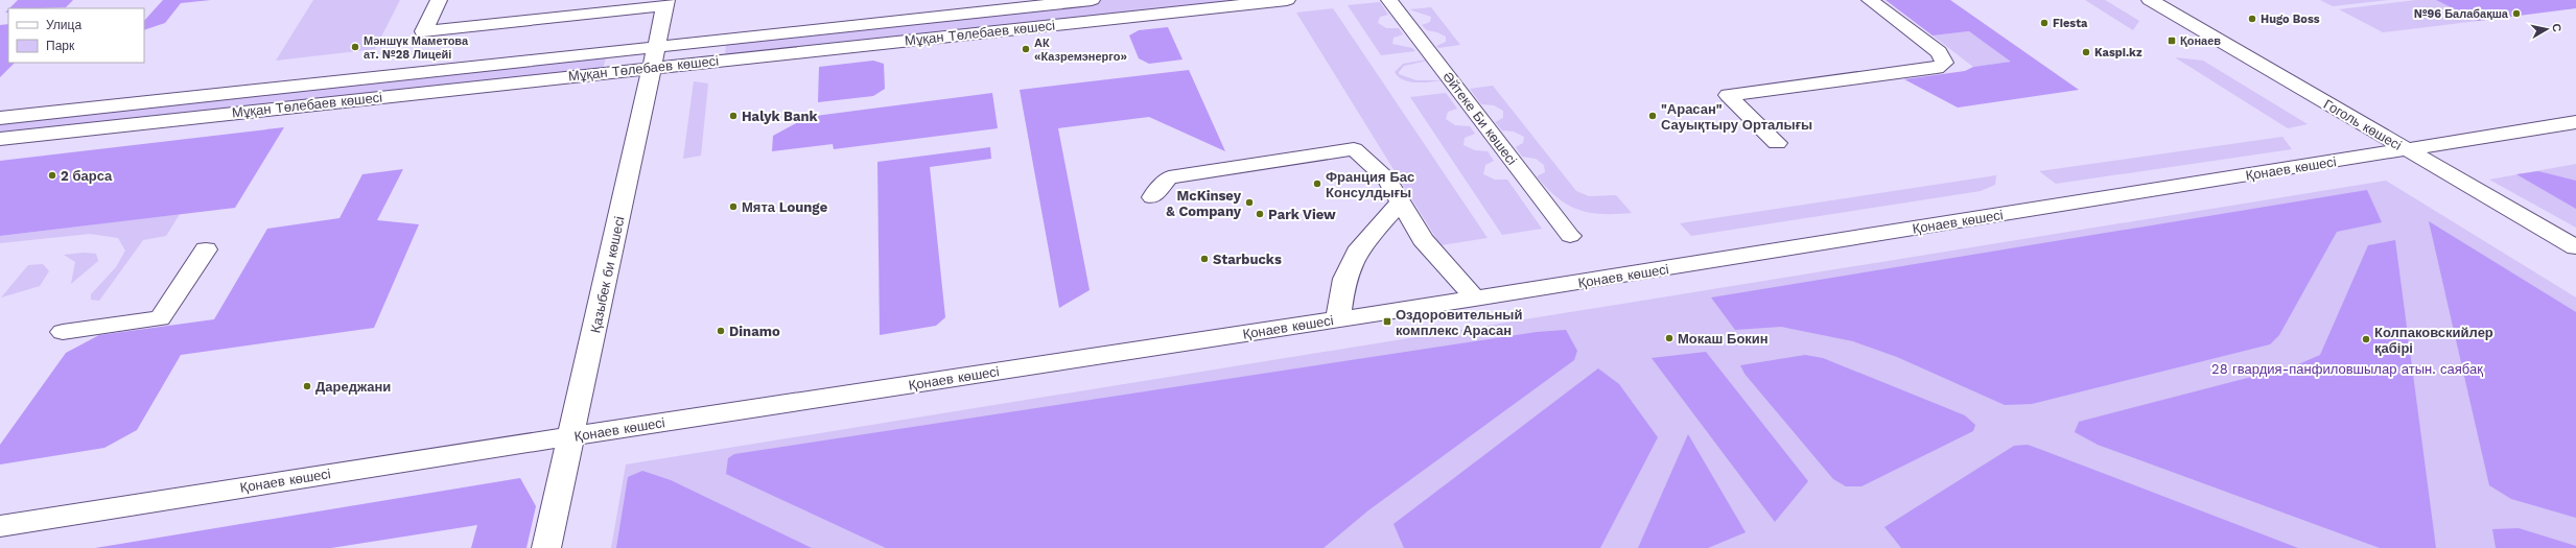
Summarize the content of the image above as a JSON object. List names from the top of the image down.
{
  "streets": {
    "street": [
      "Мұқан Төлебаев көшесі",
      "Әйтеке Би көшесі",
      "Гоголь көшесі",
      "Қонаев көшесі",
      "Қазыбек би көшесі"
    ]
  },
  "crossings": [
    ["Мұқан Төлебаев көшесі", "Қазыбек би көшесі"],
    ["Гоголь көшесі", "Қонаев көшесі"],
    ["Қонаев көшесі", "Қазыбек би көшесі"]
  ],
  "parks": ["28 гвардия-панфиловшылар атын. саябақ"],
  "places": {
    "other": [
      "№96 Балабақша",
      "Hugo Boss",
      "Fiesta",
      "Мәншүк Маметова ат. №28 Лицейі",
      "АК «Казремэнерго»",
      "Kaspi.kz",
      "Halyk Bank",
      "\"Арасан\" Сауықтыру Орталығы",
      "2 барса",
      "Франция Бас Консулдығы",
      "McKinsey & Company",
      "Мята Lounge",
      "Park View",
      "Starbucks",
      "Dinamo",
      "Мокаш Бокин",
      "Колпаковскийлер қабірі",
      "Дареджани"
    ],
    "transit": ["Қонаев", "Оздоровительный комплекс Арасан"]
  },
  "legend": ["Улица", "Парк"],
  "north": "right"
}
